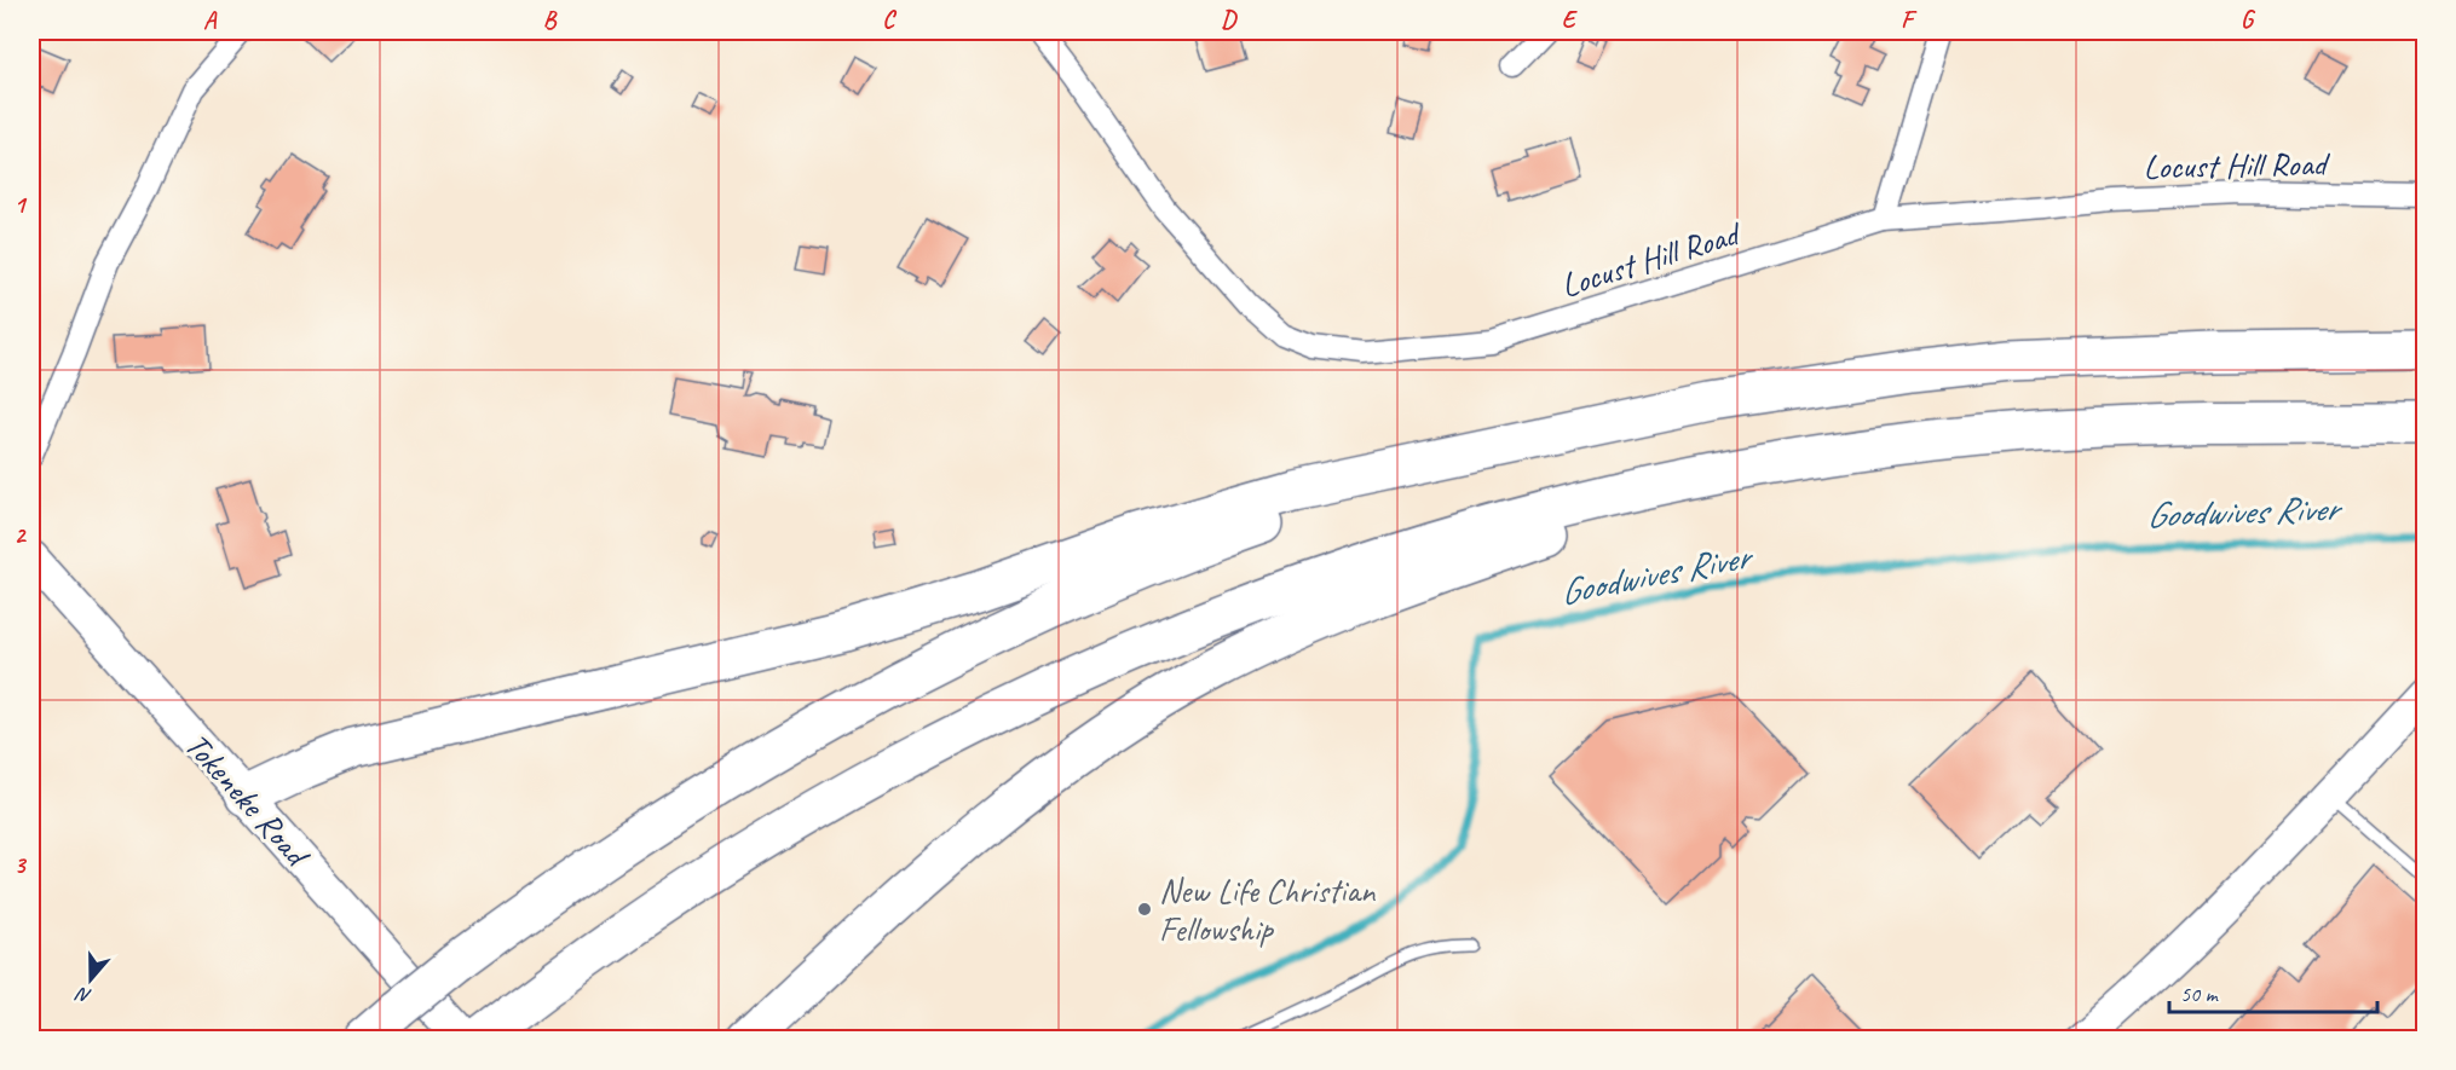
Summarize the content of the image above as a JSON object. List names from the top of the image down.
{
  "streets": {
    "main road": ["Tokeneke Road"],
    "street": ["Locust Hill Road"]
  },
  "water": ["Goodwives River"],
  "places": ["New Life Christian Fellowship"],
  "scale_bar": "50 m",
  "north": "bottom",
  "grid": {
    "columns": [
      "A",
      "B",
      "C",
      "D",
      "E",
      "F",
      "G"
    ],
    "rows": ["1", "2", "3"]
  }
}
